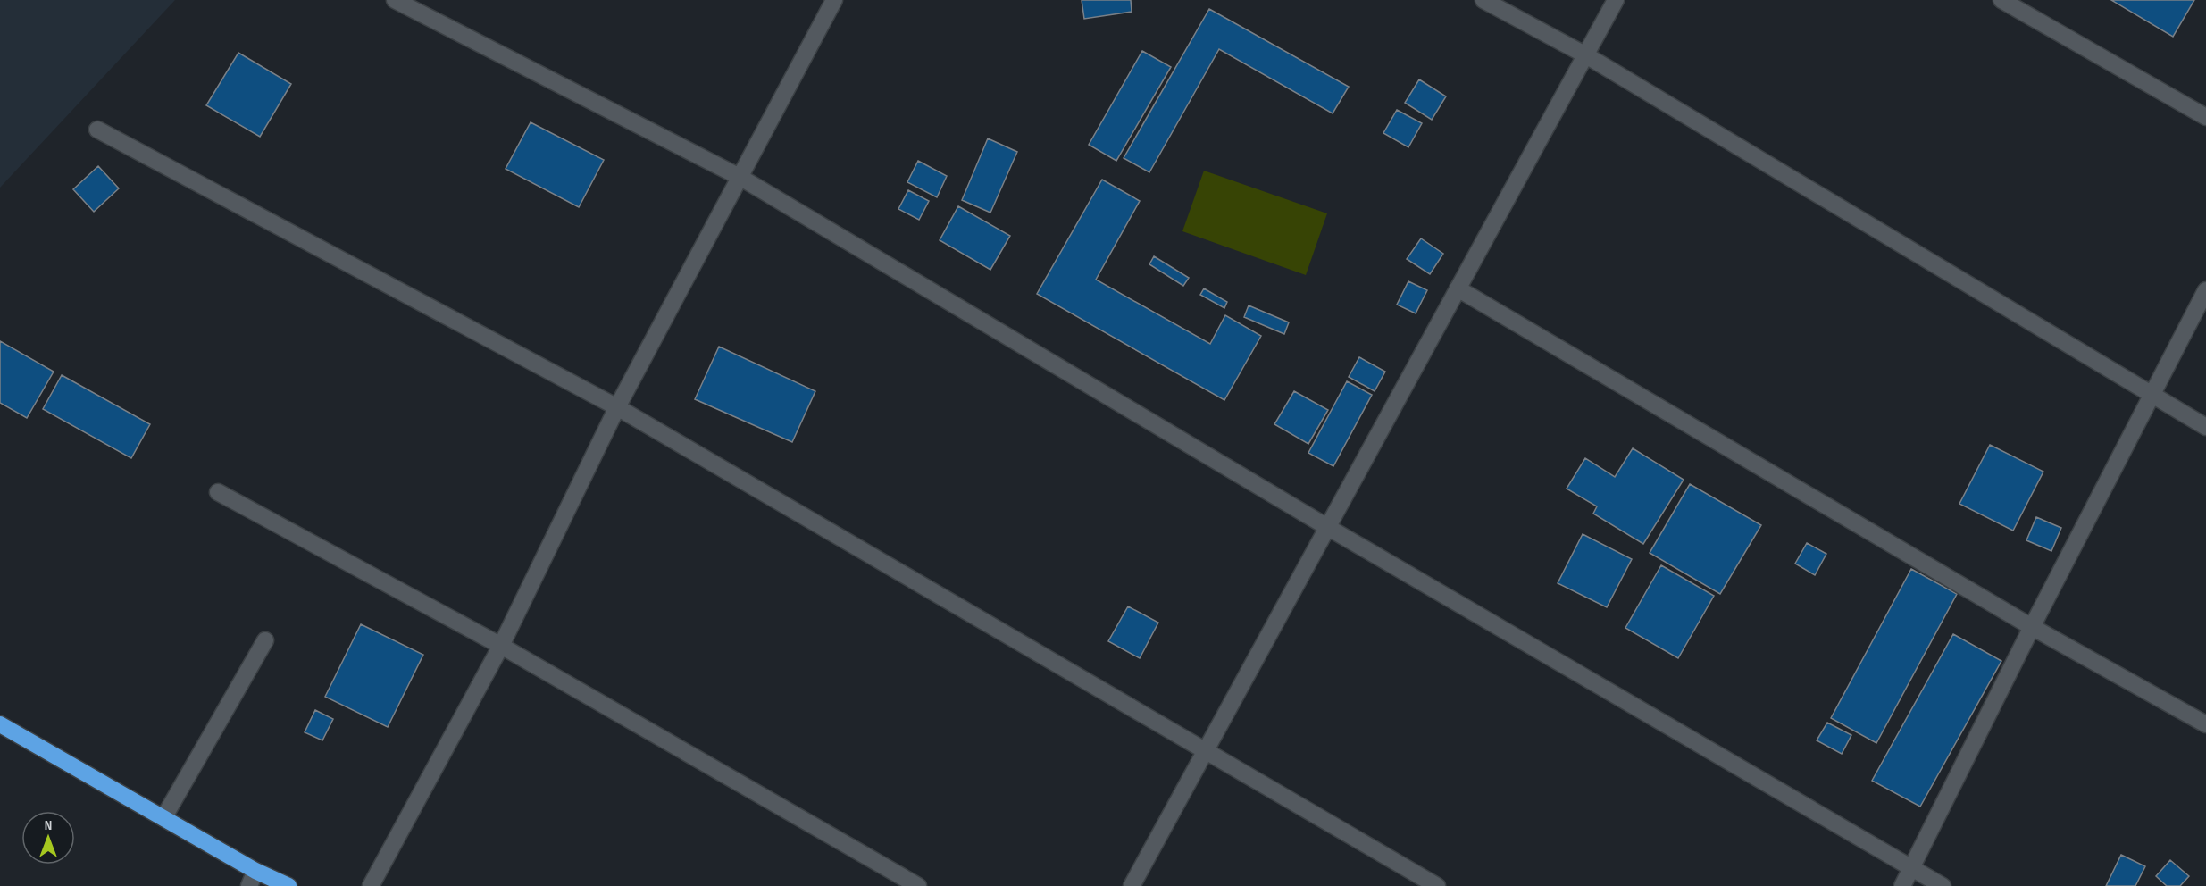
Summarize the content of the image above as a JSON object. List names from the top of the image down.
{
  "north": "top"
}
